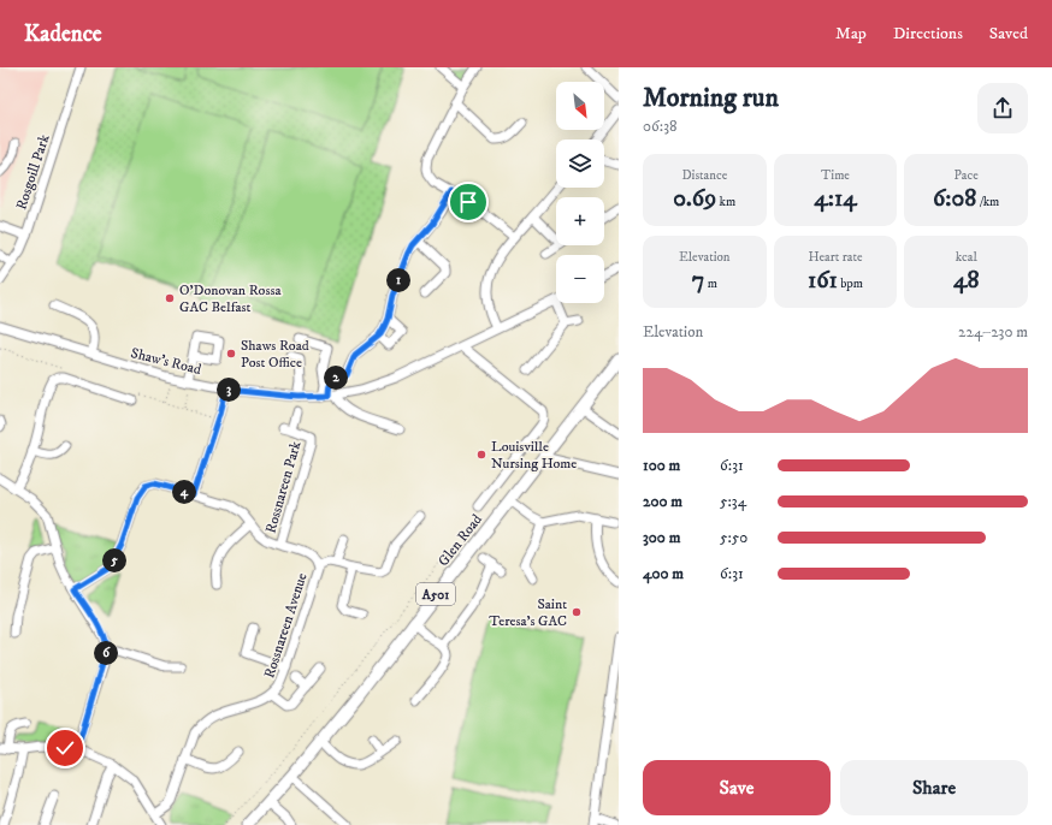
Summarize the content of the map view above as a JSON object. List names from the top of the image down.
{
  "streets": {
    "main road": ["Glen Road", "A501"],
    "street": [
      "Rosgoill Park",
      "Shaw's Road",
      "Rossnareen Park",
      "Rossnareen Avenue"
    ]
  },
  "crossings": [
    ["Rossnareen Park", "Rossnareen Avenue"]
  ],
  "places": [
    "O'Donovan Rossa GAC Belfast",
    "Shaws Road Post Office",
    "Louisville Nursing Home",
    "Saint Teresa's GAC"
  ],
  "north": "bottom right",
  "page": {
    "header": "Kadence",
    "nav": ["Map", "Directions", "Saved"],
    "heading": ["Morning run", "06:38"],
    "map_buttons": ["+", "−"],
    "stats": [
      ["Distance", "0.69 km"],
      ["Time", "4:14"],
      ["Pace", "6:08 /km"],
      ["Elevation", "7 m"],
      ["Heart rate", "161 bpm"],
      ["kcal", "48"]
    ],
    "pins": [
      "1",
      "2",
      "3",
      "4",
      "5",
      "6"
    ],
    "chart": ["Elevation", "224–230 m"],
    "list": [
      {
        "name": "100 m",
        "note": "6:31"
      },
      {
        "name": "200 m",
        "note": "5:34"
      },
      {
        "name": "300 m",
        "note": "5:50"
      },
      {
        "name": "400 m",
        "note": "6:31"
      }
    ],
    "buttons": ["Save", "Share"]
  }
}
